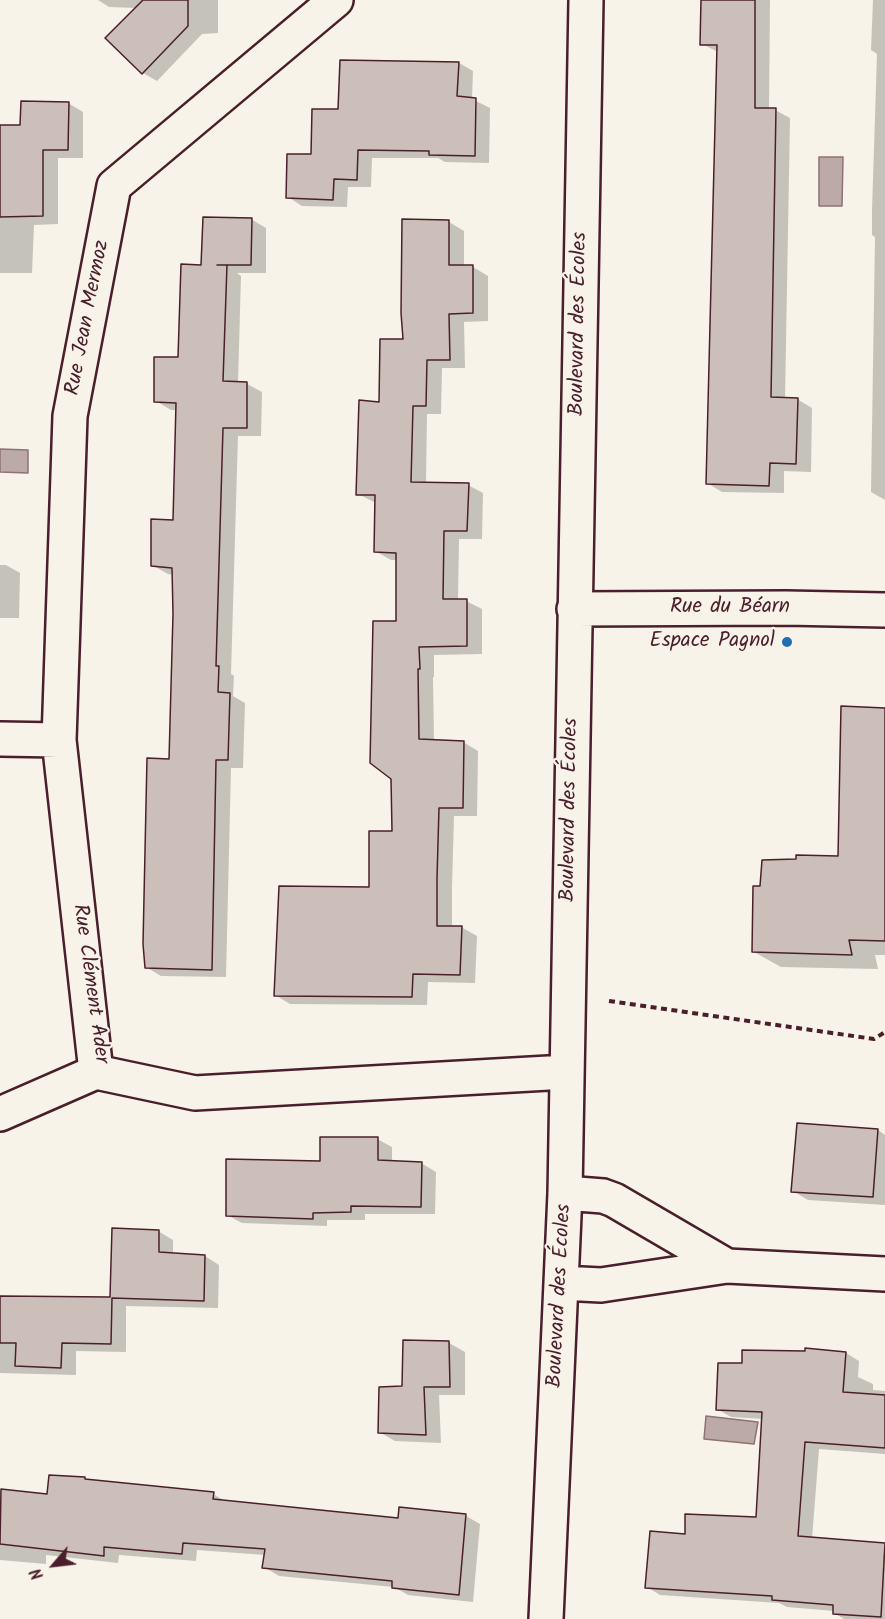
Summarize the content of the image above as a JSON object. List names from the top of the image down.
{
  "streets": {
    "street": [
      "Rue Jean Mermoz",
      "Boulevard des Écoles",
      "Rue du Béarn",
      "Rue Clément Ader"
    ]
  },
  "crossings": [
    ["Rue Jean Mermoz", "Rue Clément Ader"],
    ["Boulevard des Écoles", "Rue du Béarn"],
    ["Boulevard des Écoles", "Rue Clément Ader"]
  ],
  "places": ["Espace Pagnol"],
  "north": "bottom left"
}
